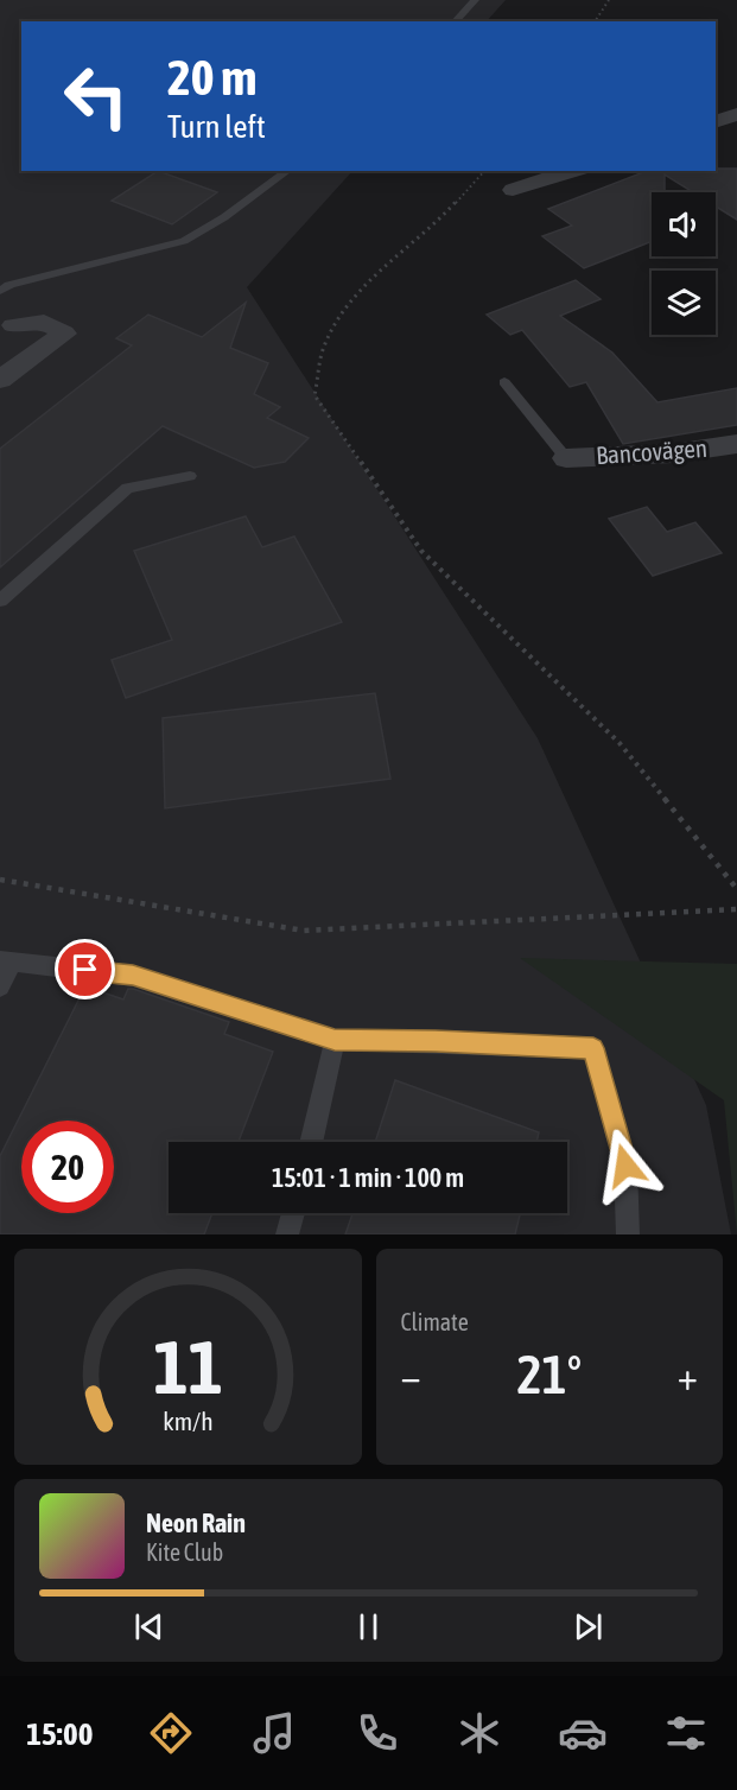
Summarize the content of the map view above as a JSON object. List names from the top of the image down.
{
  "streets": {
    "street": ["Bancovägen"]
  },
  "page": {
    "turn": ["20 m", "Turn left"],
    "limit": "20",
    "trip": "15:01 · 1 min · 100 m",
    "tile": "Climate",
    "heat": ["−", "21°", "+"],
    "song": ["Neon Rain", "Kite Club"],
    "tabs": "15:00",
    "gauge": ["11", "km/h"]
  }
}
